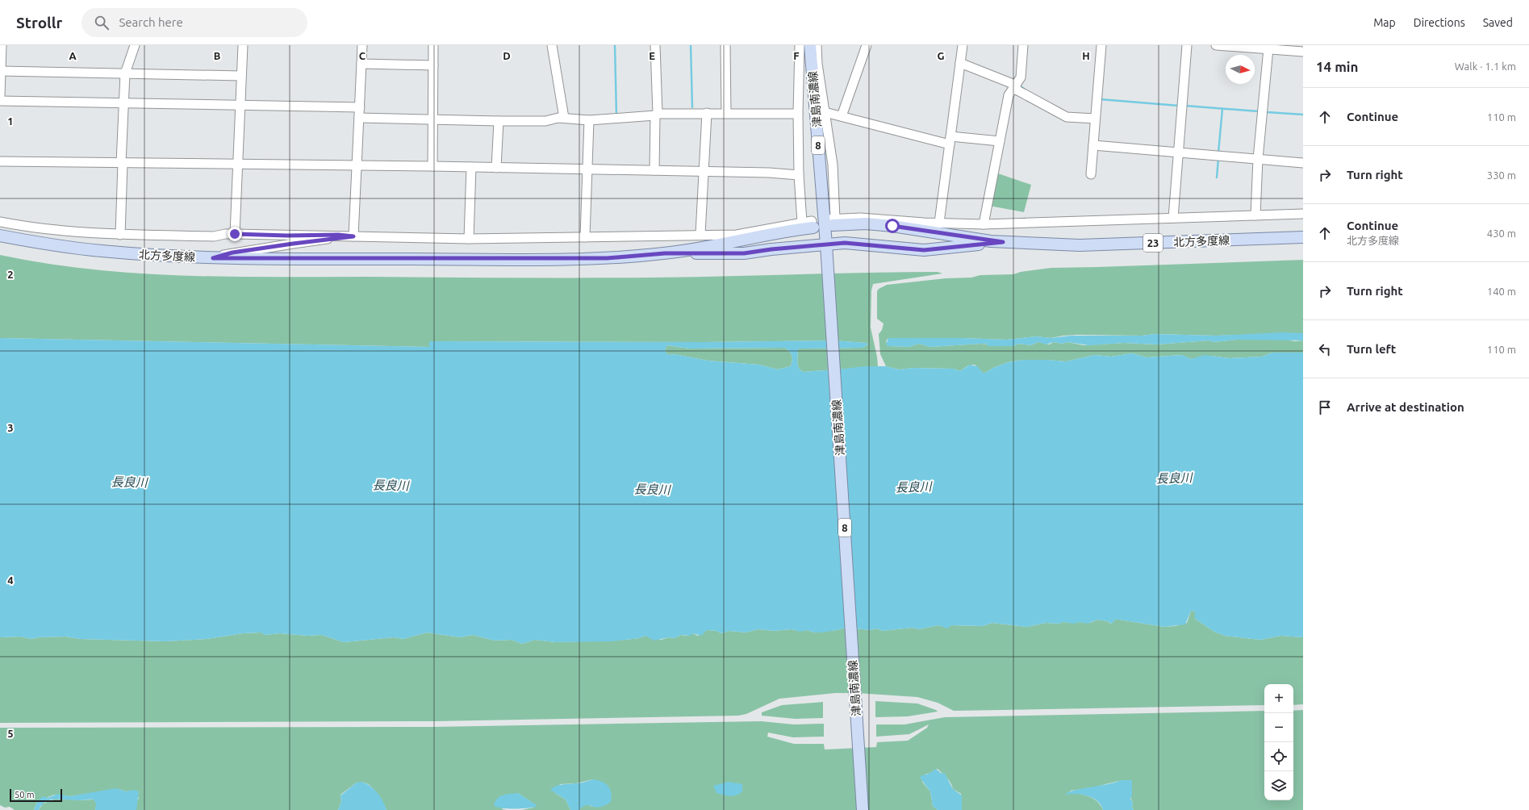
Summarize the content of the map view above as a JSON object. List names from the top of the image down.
{
  "streets": {
    "main road": [
      "津島南濃線",
      "8",
      "北方多度線",
      "23"
    ]
  },
  "crossings": [
    ["津島南濃線", "23"],
    ["北方多度線", "23"]
  ],
  "water": ["長良川"],
  "scale_bar": "50 m",
  "north": "right",
  "page": {
    "header": "Strollr",
    "search": "Search here",
    "nav": ["Map", "Directions", "Saved"],
    "heading": ["14 min", "Walk · 1.1 km"],
    "list": [
      ["Continue", "110 m"],
      ["Turn right", "330 m"],
      ["Continue", "北方多度線", "430 m"],
      ["Turn right", "140 m"],
      ["Turn left", "110 m"],
      "Arrive at destination"
    ],
    "map_buttons": ["+", "−"],
    "scale": "50 m"
  },
  "grid": {
    "columns": [
      "A",
      "B",
      "C",
      "D",
      "E",
      "F",
      "G",
      "H"
    ],
    "rows": [
      "1",
      "2",
      "3",
      "4",
      "5"
    ]
  }
}
